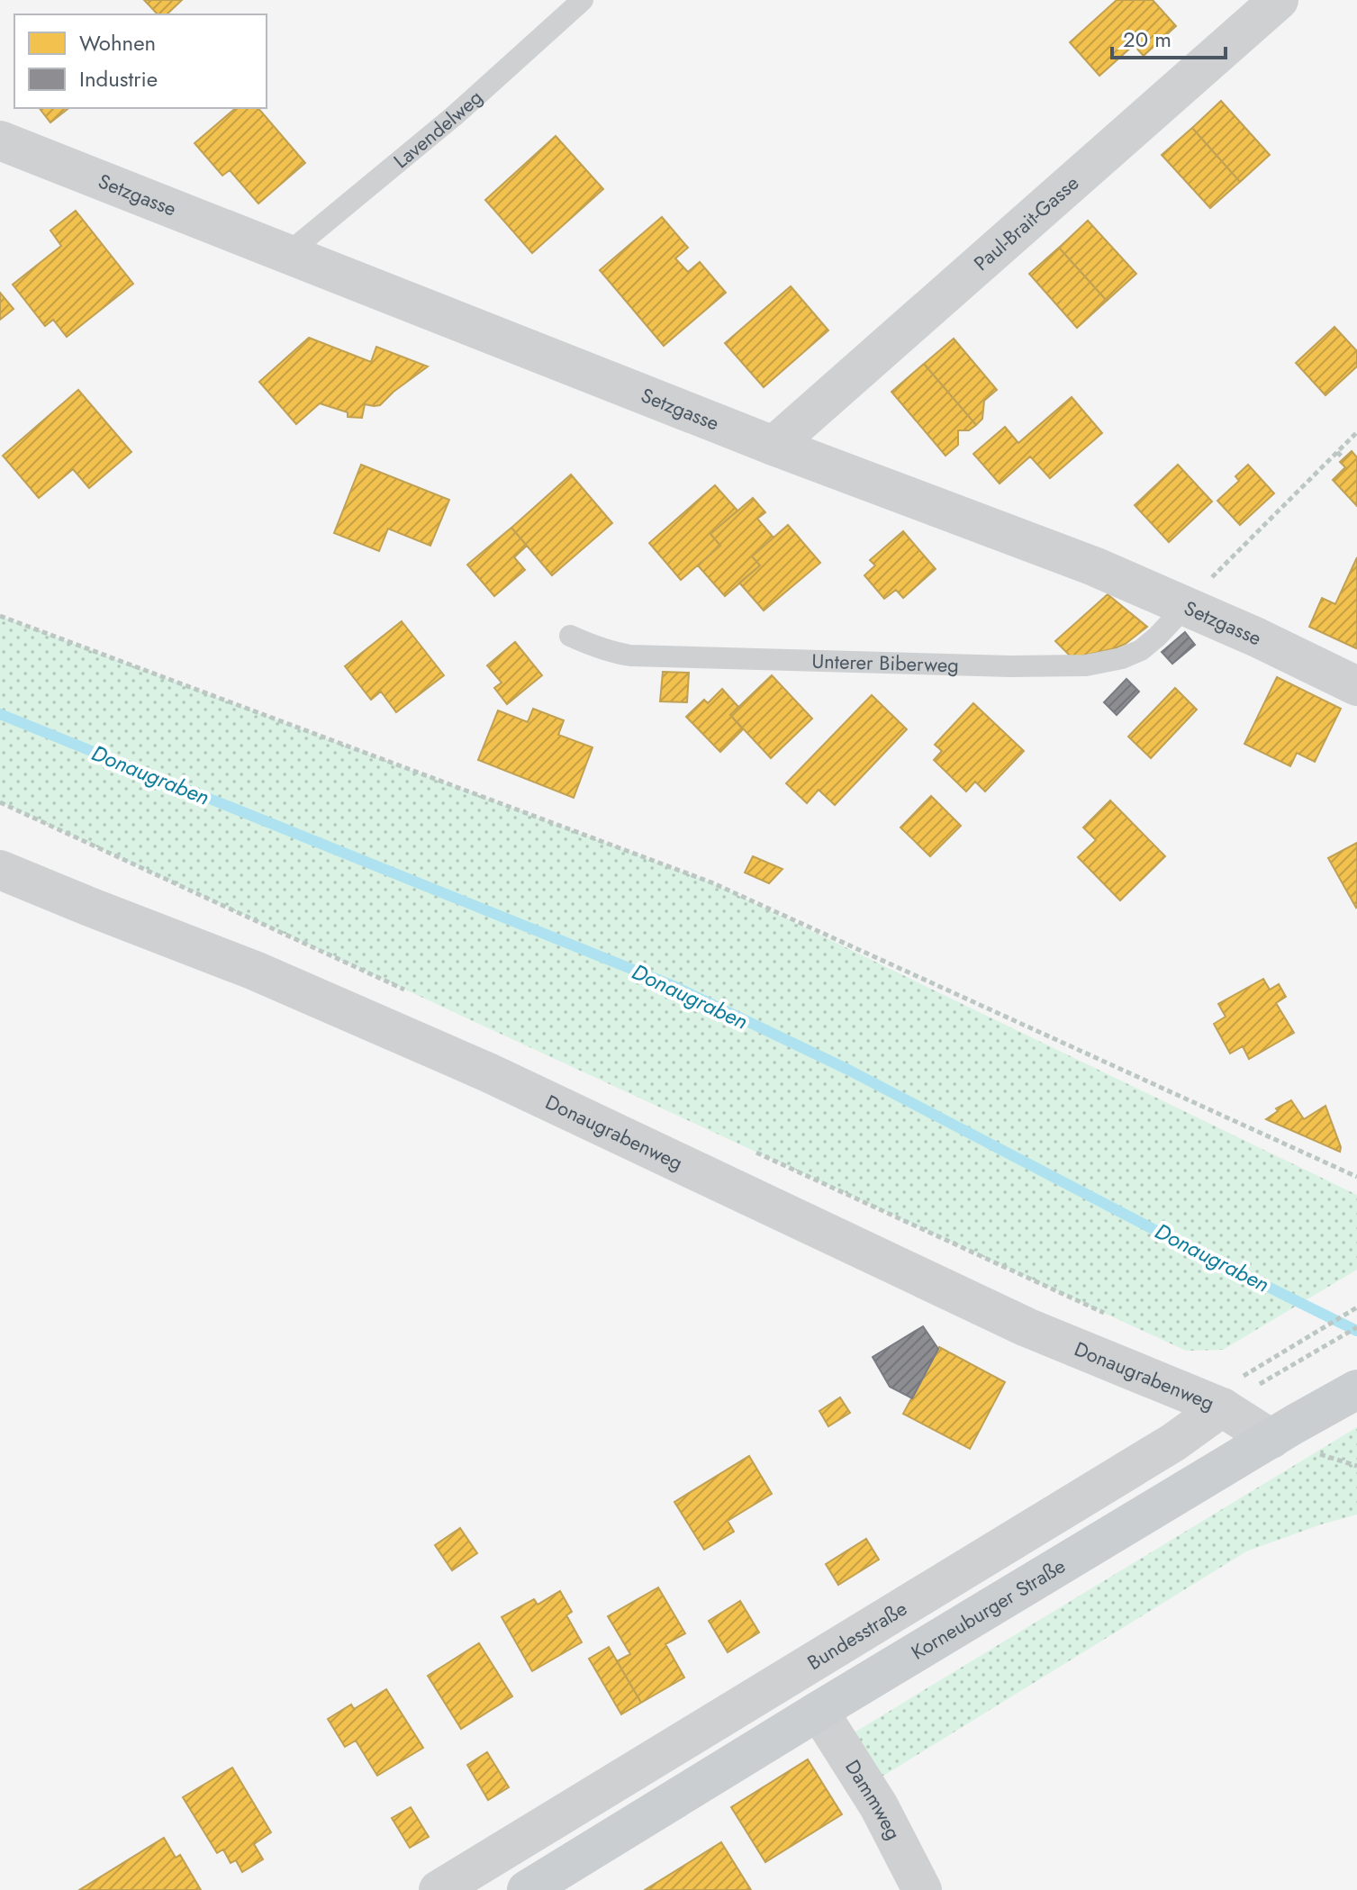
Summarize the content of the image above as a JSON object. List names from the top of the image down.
{
  "streets": {
    "main road": ["Korneuburger Straße"],
    "street": [
      "Setzgasse",
      "Paul-Brait-Gasse",
      "Donaugrabenweg",
      "Bundesstraße",
      "Dammweg"
    ],
    "lane": ["Lavendelweg", "Unterer Biberweg"]
  },
  "crossings": [
    ["Lavendelweg", "Setzgasse"],
    ["Setzgasse", "Paul-Brait-Gasse"],
    ["Setzgasse", "Unterer Biberweg"],
    ["Donaugrabenweg", "Bundesstraße"],
    ["Korneuburger Straße", "Dammweg"]
  ],
  "water": ["Donaugraben"],
  "legend": ["Wohnen", "Industrie"],
  "scale_bar": "20 m"
}
